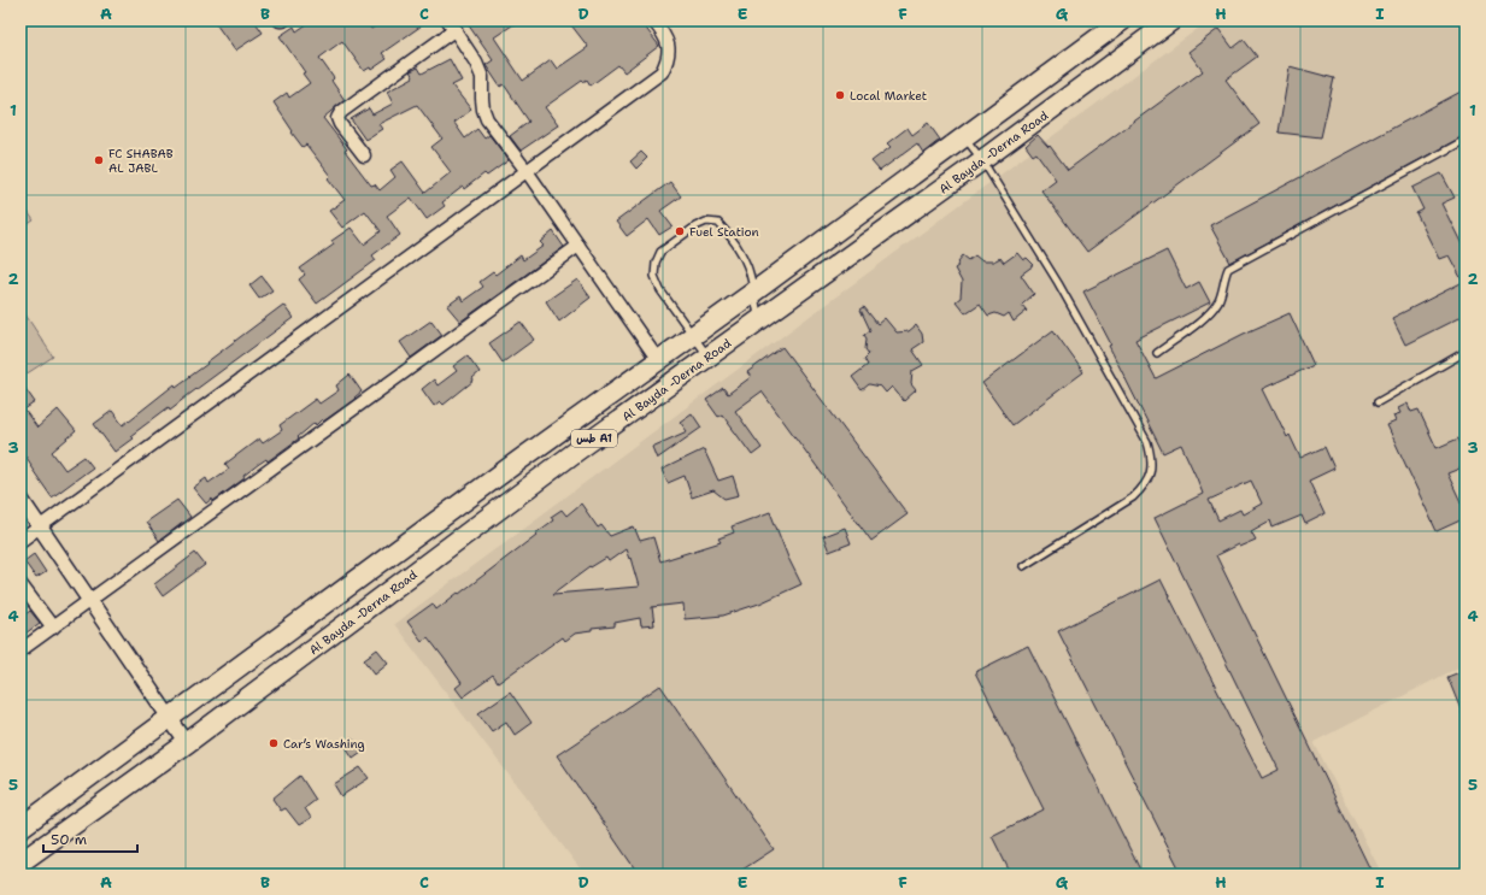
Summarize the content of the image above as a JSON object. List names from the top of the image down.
{
  "streets": {
    "highway": ["Al Bayda -Derna Road", "طس A1"]
  },
  "places": [
    "Local Market",
    "FC SHABAB AL JABL",
    "Fuel Station",
    "Car’s Washing"
  ],
  "scale_bar": "50 m",
  "grid": {
    "columns": [
      "A",
      "B",
      "C",
      "D",
      "E",
      "F",
      "G",
      "H",
      "I"
    ],
    "rows": [
      "1",
      "2",
      "3",
      "4",
      "5"
    ]
  }
}
